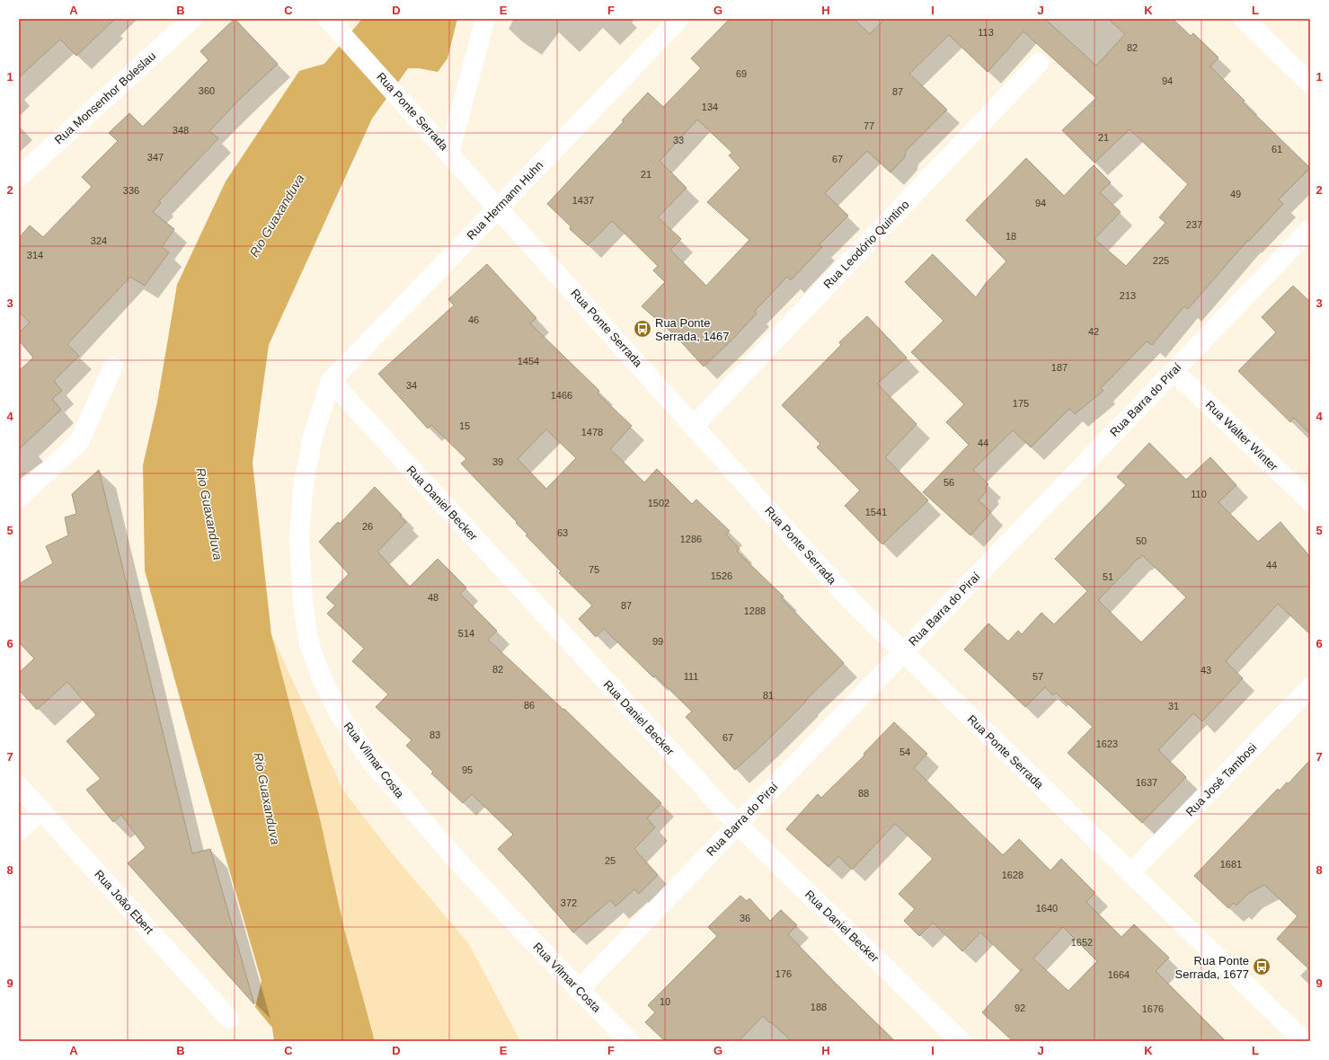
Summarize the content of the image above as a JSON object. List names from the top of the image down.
{
  "streets": {
    "street": [
      "Rua Monsenhor Boleslau",
      "Rua Ponte Serrada",
      "Rua Hermann Huhn",
      "Rua Leodório Quintino",
      "Rua Barra do Piraí",
      "Rua Walter Winter",
      "Rua Daniel Becker",
      "Rua Vilmar Costa",
      "Rua José Tambosi",
      "Rua João Ebert"
    ]
  },
  "crossings": [
    ["Rua Ponte Serrada", "Rua Hermann Huhn"],
    ["Rua Ponte Serrada", "Rua Leodório Quintino"],
    ["Rua Ponte Serrada", "Rua Barra do Piraí"],
    ["Rua Ponte Serrada", "Rua José Tambosi"],
    ["Rua Hermann Huhn", "Rua Daniel Becker"],
    ["Rua Hermann Huhn", "Rua Vilmar Costa"],
    ["Rua Barra do Piraí", "Rua Walter Winter"],
    ["Rua Barra do Piraí", "Rua Daniel Becker"],
    ["Rua Barra do Piraí", "Rua Vilmar Costa"],
    ["Rua Daniel Becker", "Rua Vilmar Costa"]
  ],
  "water": ["Rio Guaxanduva"],
  "places": {
    "bus stop": ["Rua Ponte Serrada, 1467", "Rua Ponte Serrada, 1677"]
  },
  "house_numbers": [
    "113",
    "82",
    "69",
    "94",
    "360",
    "87",
    "134",
    "77",
    "348",
    "21",
    "33",
    "61",
    "347",
    "67",
    "21",
    "336",
    "49",
    "1437",
    "94",
    "237",
    "18",
    "324",
    "314",
    "225",
    "213",
    "46",
    "42",
    "1454",
    "187",
    "34",
    "1466",
    "175",
    "15",
    "1478",
    "44",
    "39",
    "56",
    "110",
    "1502",
    "1541",
    "26",
    "63",
    "1286",
    "50",
    "44",
    "75",
    "1526",
    "51",
    "48",
    "87",
    "1288",
    "514",
    "99",
    "82",
    "43",
    "111",
    "57",
    "81",
    "86",
    "31",
    "83",
    "67",
    "1623",
    "54",
    "95",
    "1637",
    "88",
    "25",
    "1681",
    "1628",
    "372",
    "1640",
    "36",
    "1652",
    "176",
    "1664",
    "10",
    "188",
    "92",
    "1676"
  ],
  "grid": {
    "columns": [
      "A",
      "B",
      "C",
      "D",
      "E",
      "F",
      "G",
      "H",
      "I",
      "J",
      "K",
      "L"
    ],
    "rows": [
      "1",
      "2",
      "3",
      "4",
      "5",
      "6",
      "7",
      "8",
      "9"
    ]
  }
}
